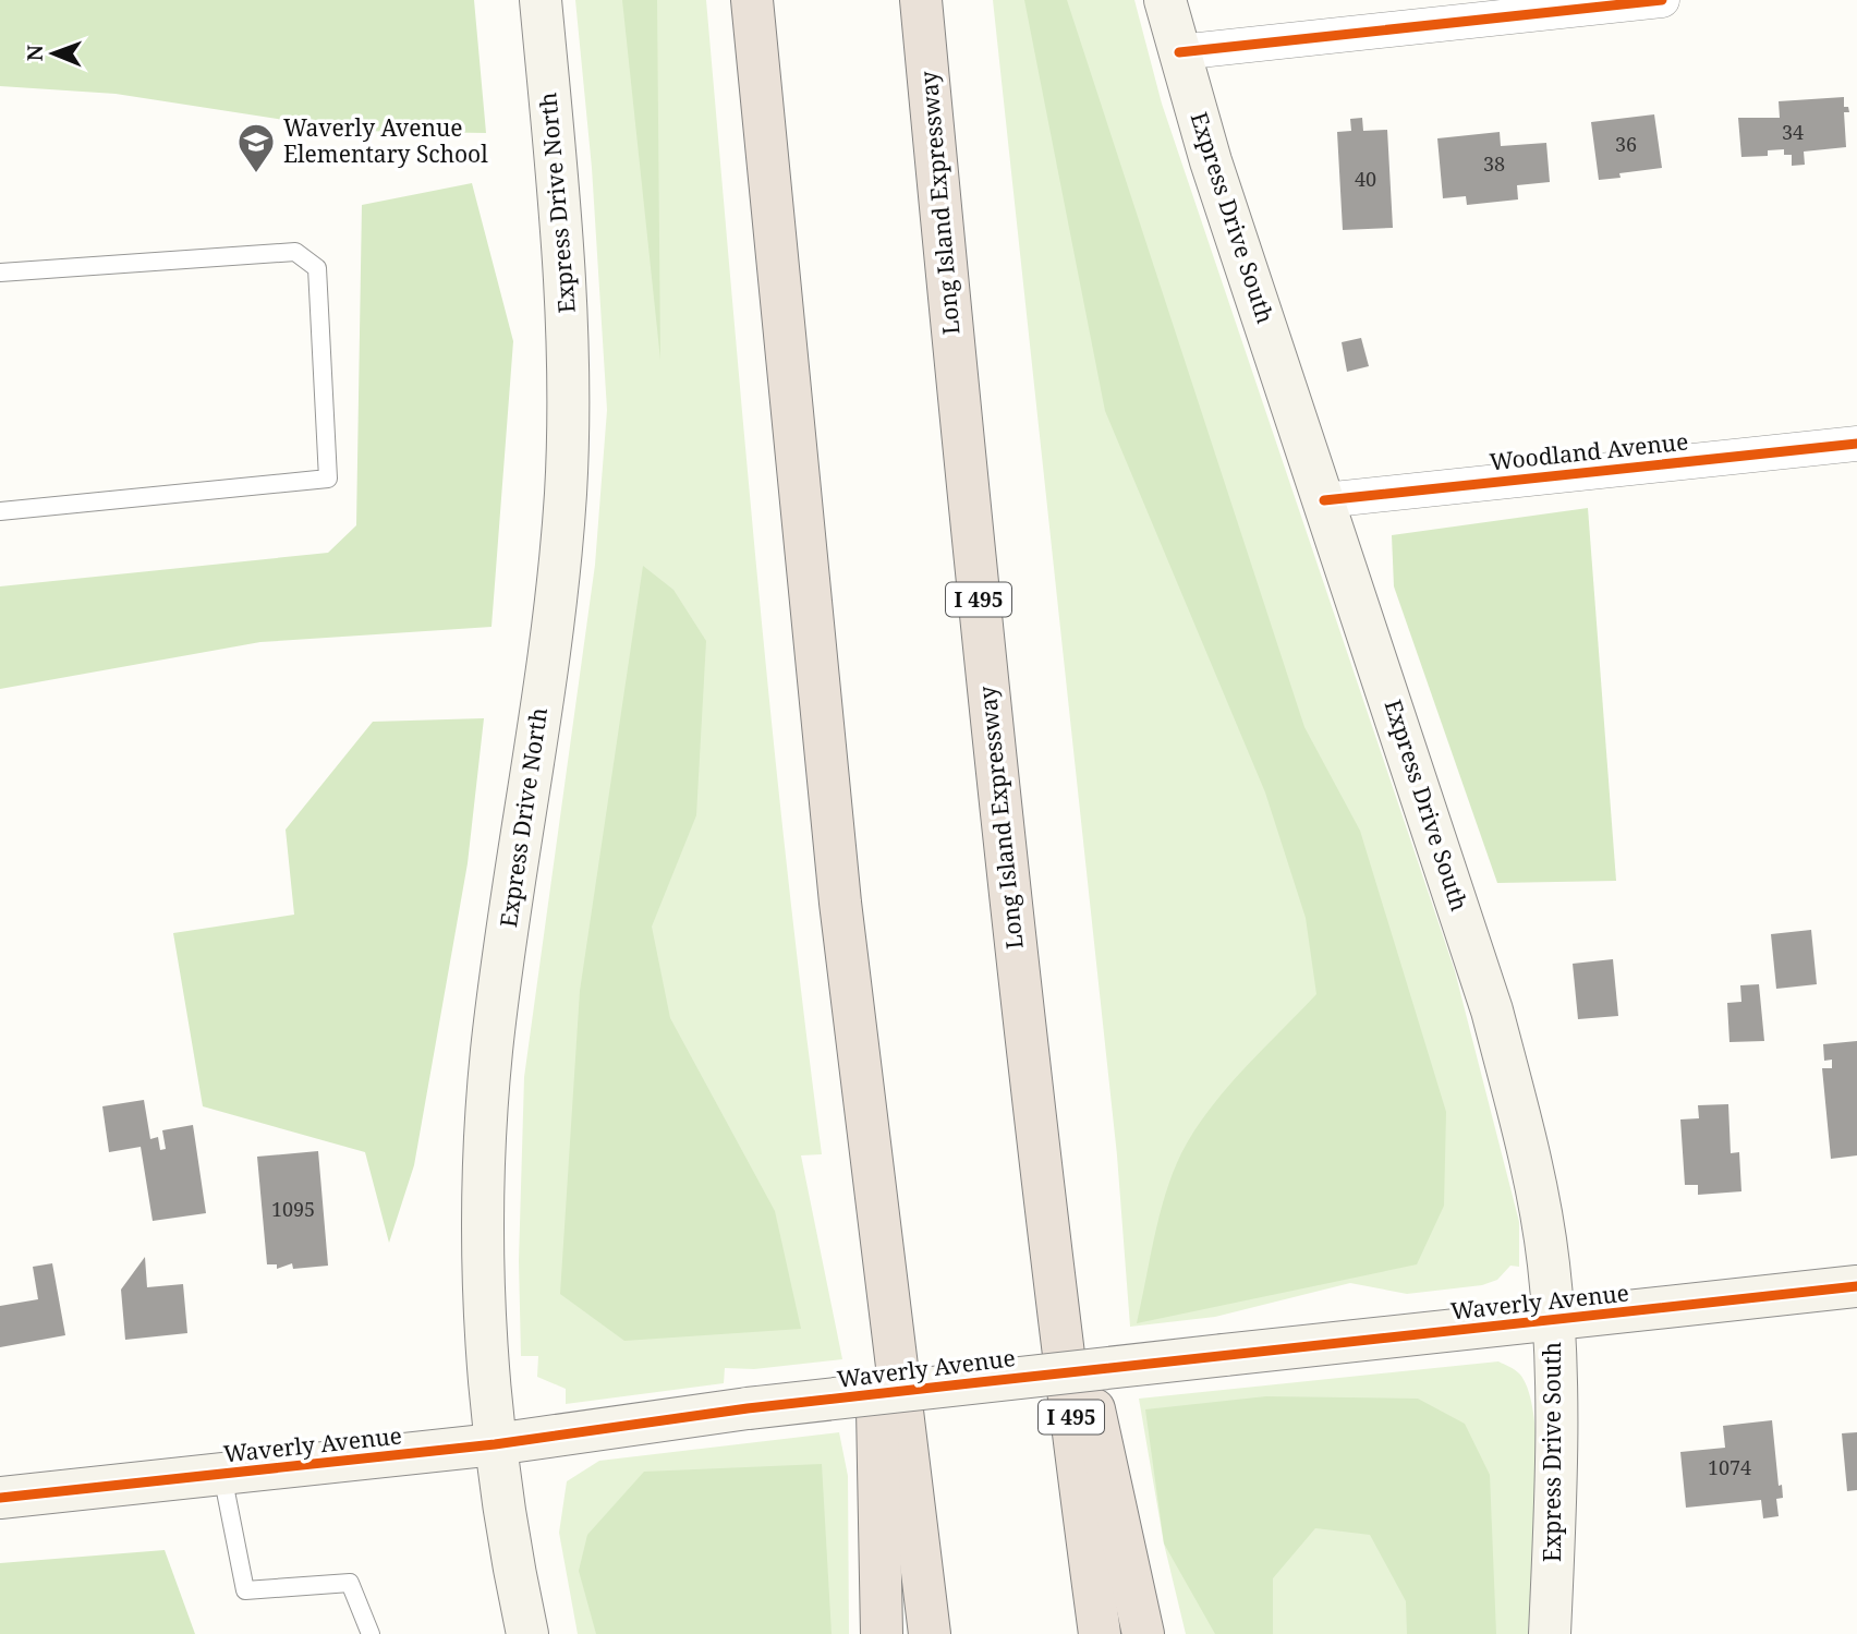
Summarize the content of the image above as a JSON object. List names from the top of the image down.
{
  "streets": {
    "highway": ["Long Island Expressway", "I 495"],
    "main road": ["Express Drive North", "Express Drive South", "Waverly Avenue"],
    "street": ["Woodland Avenue"]
  },
  "crossings": [
    ["Express Drive North", "Waverly Avenue"],
    ["Express Drive South", "Woodland Avenue"],
    ["Express Drive South", "Waverly Avenue"]
  ],
  "places": {
    "school or university": ["Waverly Avenue Elementary School"]
  },
  "house_numbers": [
    "34",
    "36",
    "38",
    "40",
    "1095",
    "1074"
  ],
  "north": "left"
}
